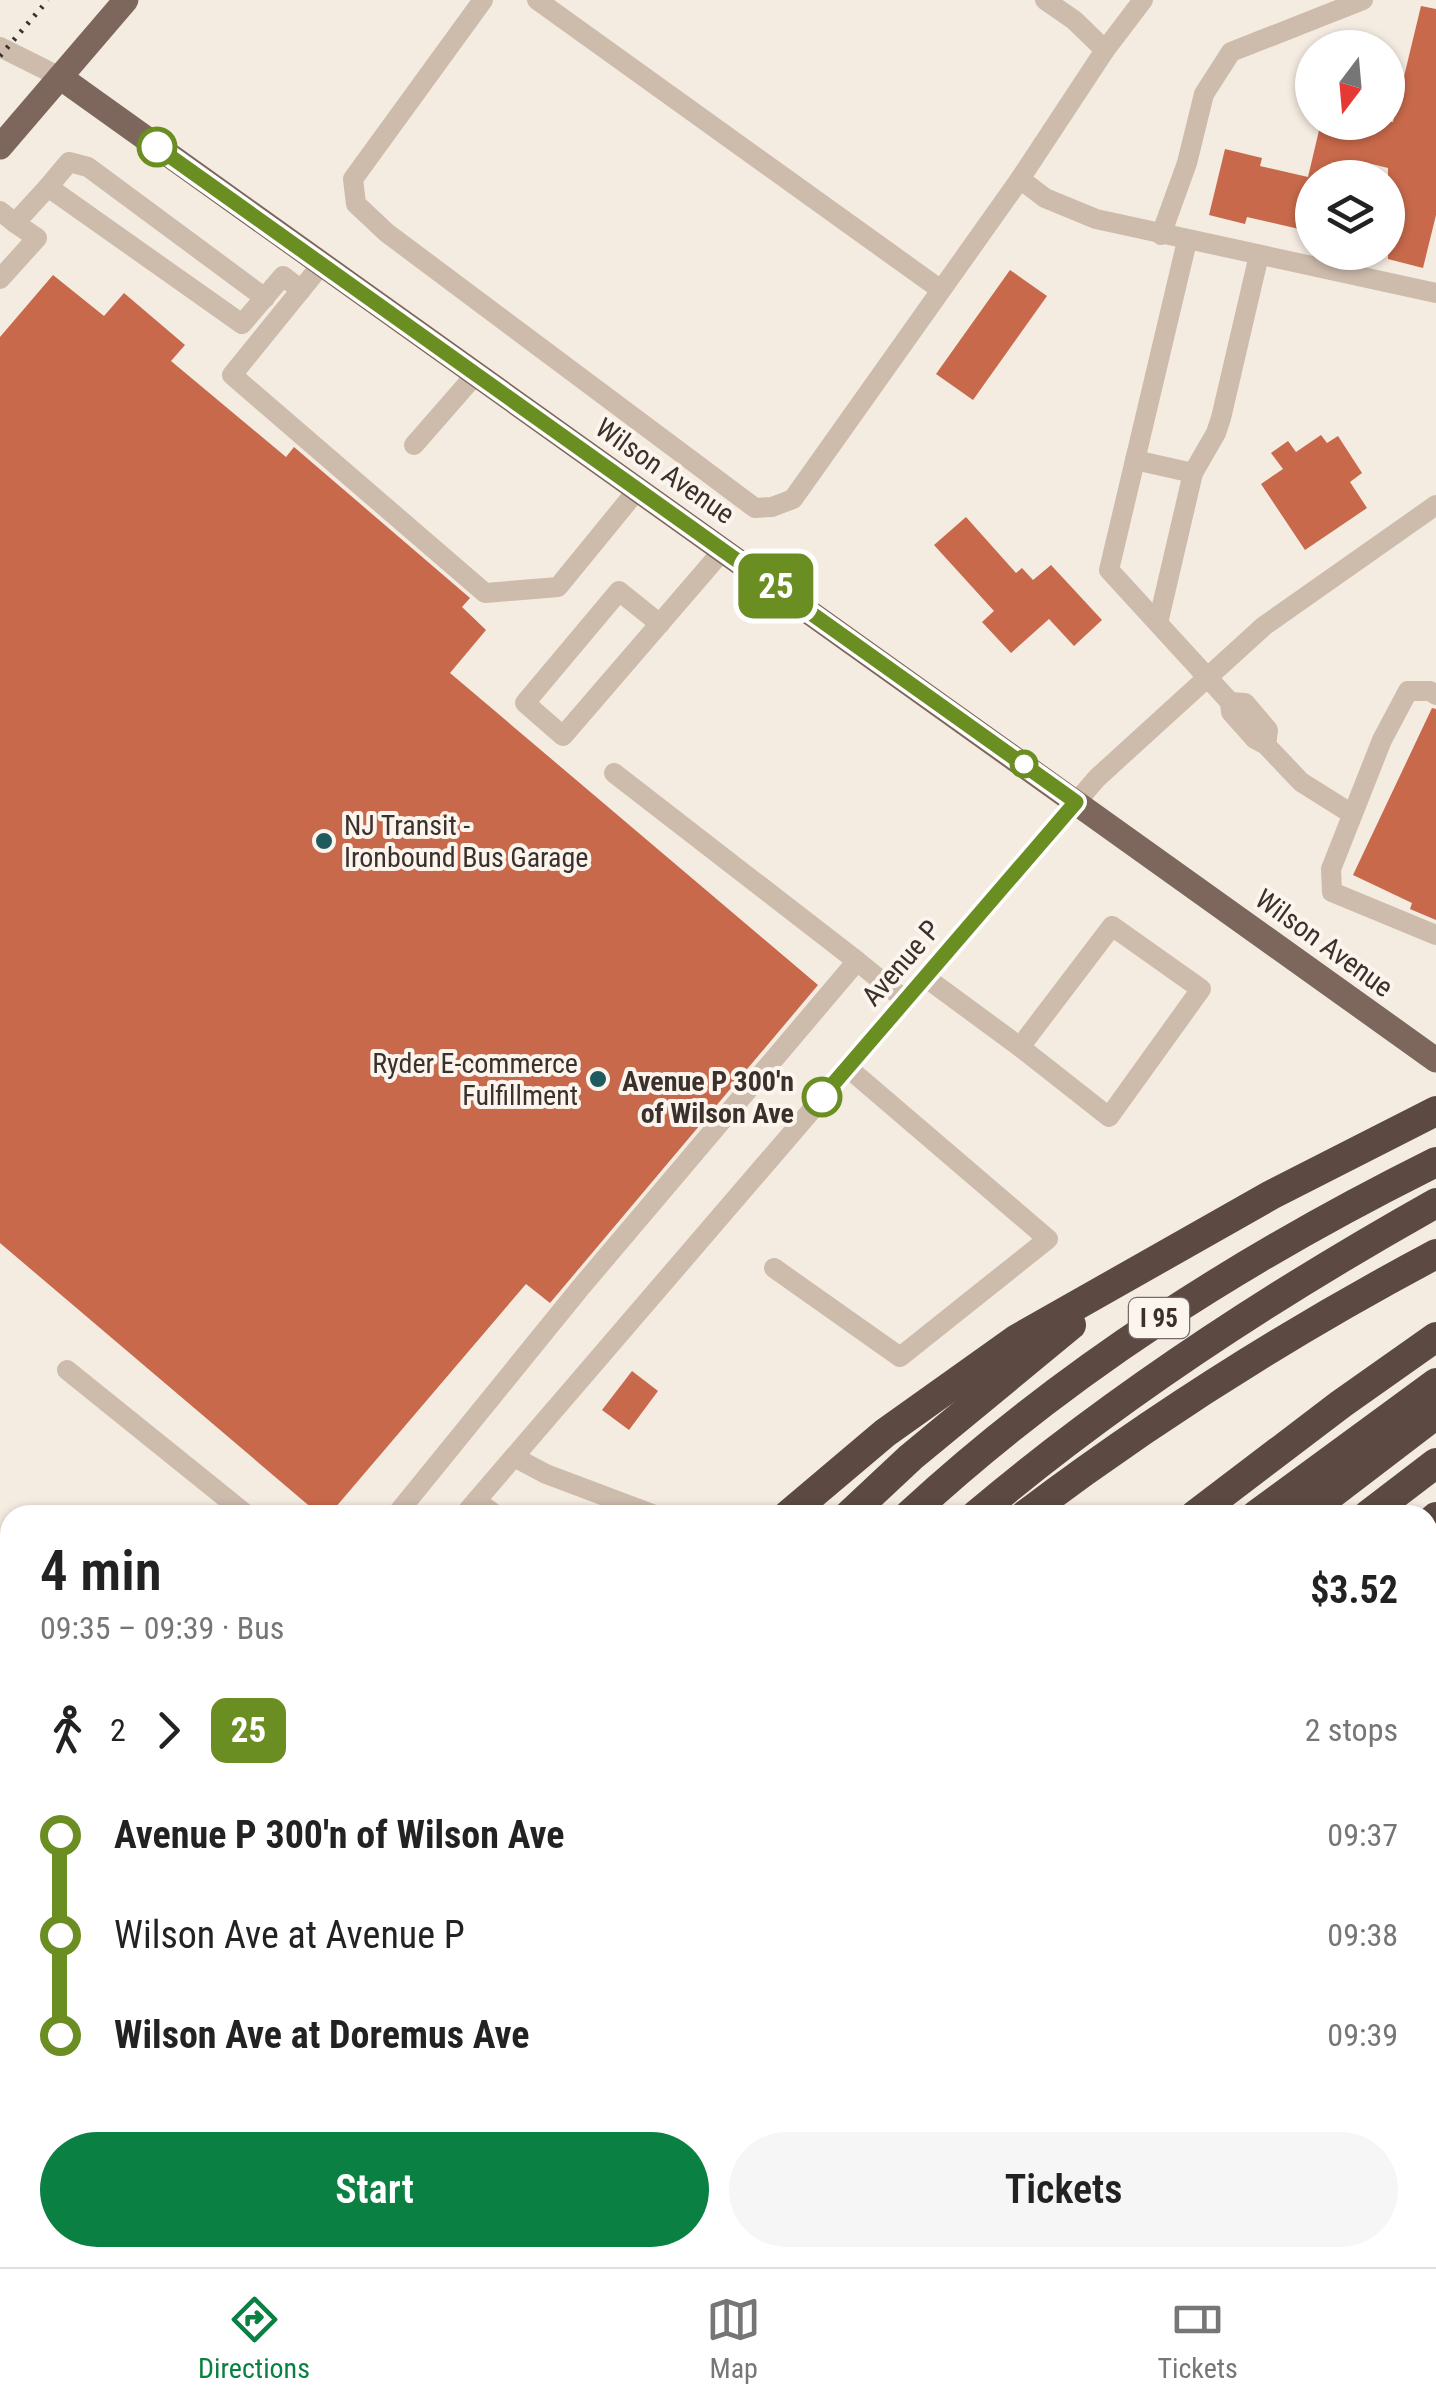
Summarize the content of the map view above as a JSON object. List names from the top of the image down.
{
  "streets": {
    "highway": ["I 95"],
    "main road": ["Wilson Avenue"],
    "street": ["Avenue P"]
  },
  "crossings": [
    ["Wilson Avenue", "Avenue P"]
  ],
  "places": ["NJ Transit - Ironbound Bus Garage", "Ryder E-commerce Fulfillment", "Avenue P 300'n of Wilson Ave"],
  "lines": ["bus line 25"],
  "north": "bottom",
  "page": {
    "on_map": "25",
    "heading": ["4 min", "09:35 – 09:39 · Bus", "$3.52"],
    "legs": ["2", "25", "2 stops"],
    "list": [
      {
        "name": "Avenue P 300'n of Wilson Ave",
        "value": "09:37"
      },
      {
        "name": "Wilson Ave at Avenue P",
        "value": "09:38"
      },
      {
        "name": "Wilson Ave at Doremus Ave",
        "value": "09:39"
      }
    ],
    "buttons": ["Start", "Tickets"],
    "tabs": ["Directions", "Map", "Tickets"]
  }
}
